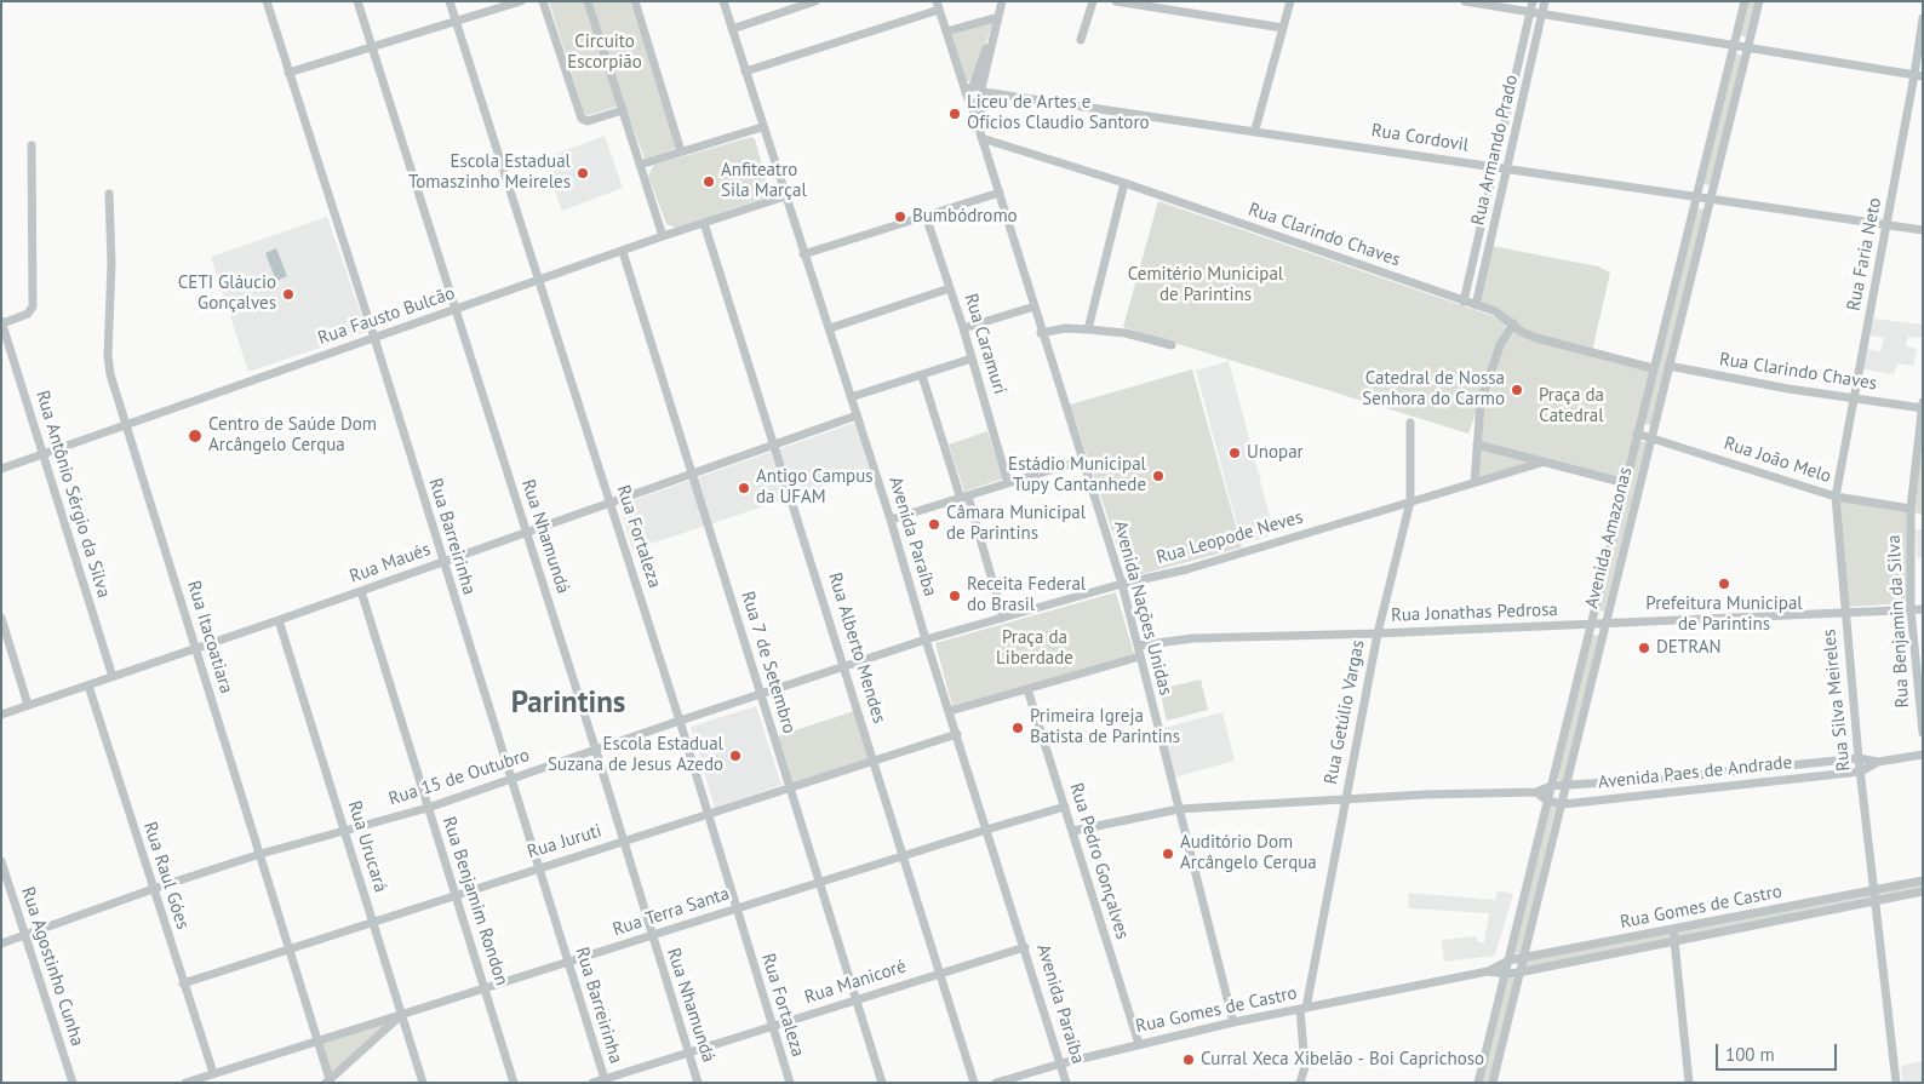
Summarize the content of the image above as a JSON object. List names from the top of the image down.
{
  "streets": {
    "street": [
      "Rua Cordovil",
      "Rua Armando Prado",
      "Rua Clarindo Chaves",
      "Rua Faria Neto",
      "Rua Fausto Bulcão",
      "Rua Caramuri",
      "Rua João Melo",
      "Rua Antônio Sérgio da Silva",
      "Rua Barreirinha",
      "Rua Nhamundá",
      "Rua Fortaleza",
      "Avenida Paraíba",
      "Rua Leopode Neves",
      "Avenida Amazonas",
      "Rua Maués",
      "Avenida Nações Unidas",
      "Rua Jonathas Pedrosa",
      "Rua Benjamin da Silva",
      "Rua Itacoatiara",
      "Rua Alberto Mendes",
      "Rua 7 de Setembro",
      "Rua Silva Meireles",
      "Rua Getúlio Vargas",
      "Avenida Paes de Andrade",
      "Rua 15 de Outubro",
      "Rua Juruti",
      "Rua Urucará",
      "Rua Pedro Gonçalves",
      "Rua Raul Góes",
      "Rua Benjamim Rondon",
      "Rua Gomes de Castro",
      "Rua Terra Santa",
      "Rua Agostinho Cunha",
      "Rua Manicoré"
    ]
  },
  "crossings": [
    ["Rua Cordovil", "Rua Armando Prado"],
    ["Rua Cordovil", "Rua Faria Neto"],
    ["Rua Cordovil", "Avenida Amazonas"],
    ["Rua Armando Prado", "Rua Clarindo Chaves"],
    ["Rua Clarindo Chaves", "Rua Faria Neto"],
    ["Rua Clarindo Chaves", "Avenida Amazonas"],
    ["Rua Clarindo Chaves", "Avenida Nações Unidas"],
    ["Rua Clarindo Chaves", "Rua Benjamin da Silva"],
    ["Rua Faria Neto", "Rua João Melo"],
    ["Rua Faria Neto", "Rua Silva Meireles"],
    ["Rua Fausto Bulcão", "Rua Antônio Sérgio da Silva"],
    ["Rua Fausto Bulcão", "Rua Barreirinha"],
    ["Rua Fausto Bulcão", "Rua Nhamundá"],
    ["Rua Fausto Bulcão", "Rua Fortaleza"],
    ["Rua Fausto Bulcão", "Avenida Paraíba"],
    ["Rua Fausto Bulcão", "Rua Itacoatiara"],
    ["Rua Fausto Bulcão", "Rua Alberto Mendes"],
    ["Rua Fausto Bulcão", "Rua 7 de Setembro"],
    ["Rua João Melo", "Avenida Amazonas"],
    ["Rua João Melo", "Rua Benjamin da Silva"],
    ["Rua João Melo", "Rua Silva Meireles"],
    ["Rua Antônio Sérgio da Silva", "Rua Maués"],
    ["Rua Barreirinha", "Rua Maués"],
    ["Rua Barreirinha", "Rua 15 de Outubro"],
    ["Rua Barreirinha", "Rua Juruti"],
    ["Rua Barreirinha", "Rua Terra Santa"],
    ["Rua Barreirinha", "Rua Manicoré"],
    ["Rua Nhamundá", "Rua Maués"],
    ["Rua Nhamundá", "Rua 15 de Outubro"],
    ["Rua Nhamundá", "Rua Juruti"],
    ["Rua Nhamundá", "Rua Terra Santa"],
    ["Rua Nhamundá", "Rua Manicoré"],
    ["Rua Fortaleza", "Rua Maués"],
    ["Rua Fortaleza", "Rua 15 de Outubro"],
    ["Rua Fortaleza", "Rua Juruti"],
    ["Rua Fortaleza", "Rua Terra Santa"],
    ["Rua Fortaleza", "Rua Manicoré"],
    ["Avenida Paraíba", "Rua Leopode Neves"],
    ["Avenida Paraíba", "Rua Maués"],
    ["Avenida Paraíba", "Rua 15 de Outubro"],
    ["Avenida Paraíba", "Rua Juruti"],
    ["Avenida Paraíba", "Rua Gomes de Castro"],
    ["Avenida Paraíba", "Rua Terra Santa"],
    ["Avenida Paraíba", "Rua Manicoré"],
    ["Rua Leopode Neves", "Avenida Nações Unidas"],
    ["Rua Leopode Neves", "Rua Getúlio Vargas"],
    ["Rua Leopode Neves", "Rua 15 de Outubro"],
    ["Avenida Amazonas", "Rua Jonathas Pedrosa"],
    ["Avenida Amazonas", "Avenida Paes de Andrade"],
    ["Avenida Amazonas", "Rua Gomes de Castro"],
    ["Rua Maués", "Rua Itacoatiara"],
    ["Rua Maués", "Rua Alberto Mendes"],
    ["Rua Maués", "Rua 7 de Setembro"],
    ["Rua Maués", "Rua Urucará"],
    ["Rua Maués", "Rua Raul Góes"],
    ["Rua Maués", "Rua Benjamim Rondon"],
    ["Avenida Nações Unidas", "Rua Jonathas Pedrosa"],
    ["Avenida Nações Unidas", "Avenida Paes de Andrade"],
    ["Avenida Nações Unidas", "Rua Gomes de Castro"],
    ["Rua Jonathas Pedrosa", "Rua Benjamin da Silva"],
    ["Rua Jonathas Pedrosa", "Rua Silva Meireles"],
    ["Rua Jonathas Pedrosa", "Rua Getúlio Vargas"],
    ["Rua Itacoatiara", "Rua 15 de Outubro"],
    ["Rua Itacoatiara", "Rua Juruti"],
    ["Rua Itacoatiara", "Rua Terra Santa"],
    ["Rua Alberto Mendes", "Rua 15 de Outubro"],
    ["Rua Alberto Mendes", "Rua Juruti"],
    ["Rua Alberto Mendes", "Rua Terra Santa"],
    ["Rua Alberto Mendes", "Rua Manicoré"],
    ["Rua 7 de Setembro", "Rua 15 de Outubro"],
    ["Rua 7 de Setembro", "Rua Juruti"],
    ["Rua 7 de Setembro", "Rua Terra Santa"],
    ["Rua 7 de Setembro", "Rua Manicoré"],
    ["Rua Silva Meireles", "Avenida Paes de Andrade"],
    ["Rua Silva Meireles", "Rua Gomes de Castro"],
    ["Rua Getúlio Vargas", "Avenida Paes de Andrade"],
    ["Rua Getúlio Vargas", "Rua Gomes de Castro"],
    ["Avenida Paes de Andrade", "Rua Pedro Gonçalves"],
    ["Rua 15 de Outubro", "Rua Urucará"],
    ["Rua 15 de Outubro", "Rua Raul Góes"],
    ["Rua 15 de Outubro", "Rua Benjamim Rondon"],
    ["Rua 15 de Outubro", "Rua Agostinho Cunha"],
    ["Rua Juruti", "Rua Urucará"],
    ["Rua Juruti", "Rua Raul Góes"],
    ["Rua Juruti", "Rua Benjamim Rondon"],
    ["Rua Urucará", "Rua Terra Santa"],
    ["Rua Pedro Gonçalves", "Rua Gomes de Castro"],
    ["Rua Pedro Gonçalves", "Rua Terra Santa"],
    ["Rua Raul Góes", "Rua Terra Santa"],
    ["Rua Benjamim Rondon", "Rua Terra Santa"]
  ],
  "districts": ["Parintins"],
  "parks": [
    "Circuito Escorpião",
    "Cemitério Municipal de Parintins",
    "Praça da Catedral",
    "Praça da Liberdade"
  ],
  "places": [
    "Liceu de Artes e Ofícios Claudio Santoro",
    "Escola Estadual Tomaszinho Meireles",
    "Anfiteatro Sila Marçal",
    "Bumbódromo",
    "CETI Gláucio Gonçalves",
    "Catedral de Nossa Senhora do Carmo",
    "Centro de Saúde Dom Arcângelo Cerqua",
    "Unopar",
    "Estádio Municipal Tupy Cantanhede",
    "Antigo Campus da UFAM",
    "Câmara Municipal de Parintins",
    "Prefeitura Municipal de Parintins",
    "Receita Federal do Brasil",
    "DETRAN",
    "Primeira Igreja Batista de Parintins",
    "Escola Estadual Suzana de Jesus Azedo",
    "Auditório Dom Arcângelo Cerqua",
    "Curral Xeca Xibelão - Boi Caprichoso"
  ],
  "scale_bar": "100 m"
}
